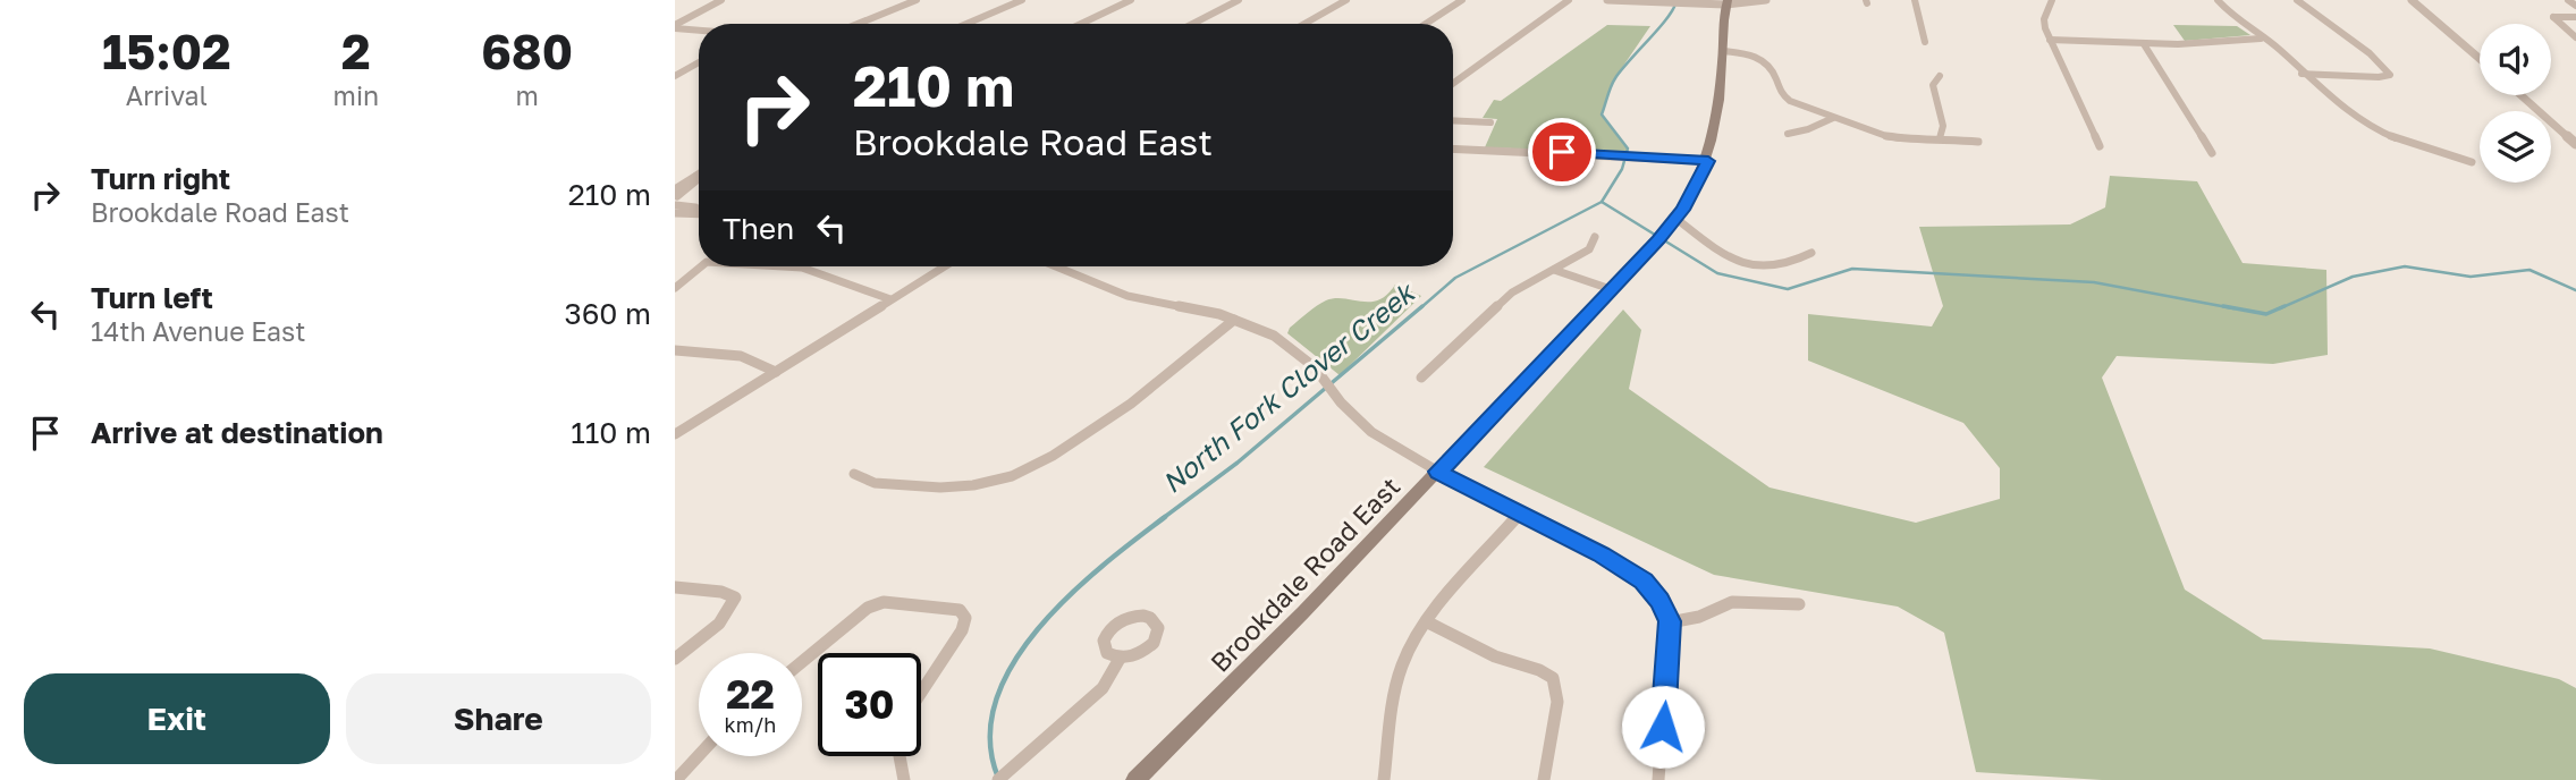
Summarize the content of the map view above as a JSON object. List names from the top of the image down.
{
  "streets": {
    "main road": ["Brookdale Road East"]
  },
  "water": ["North Fork Clover Creek"],
  "page": {
    "eta": [
      "15:02",
      "Arrival",
      "2",
      "min",
      "680",
      "m"
    ],
    "turn": ["210 m", "Brookdale Road East"],
    "list": [
      {
        "name": "Turn right",
        "note": "Brookdale Road East",
        "value": "210 m"
      },
      {
        "name": "Turn left",
        "note": "14th Avenue East",
        "value": "360 m"
      },
      {
        "name": "Arrive at destination",
        "value": "110 m"
      }
    ],
    "then": "Then",
    "speed": "22 km/h",
    "limit": "30",
    "buttons": ["Exit", "Share"]
  }
}
